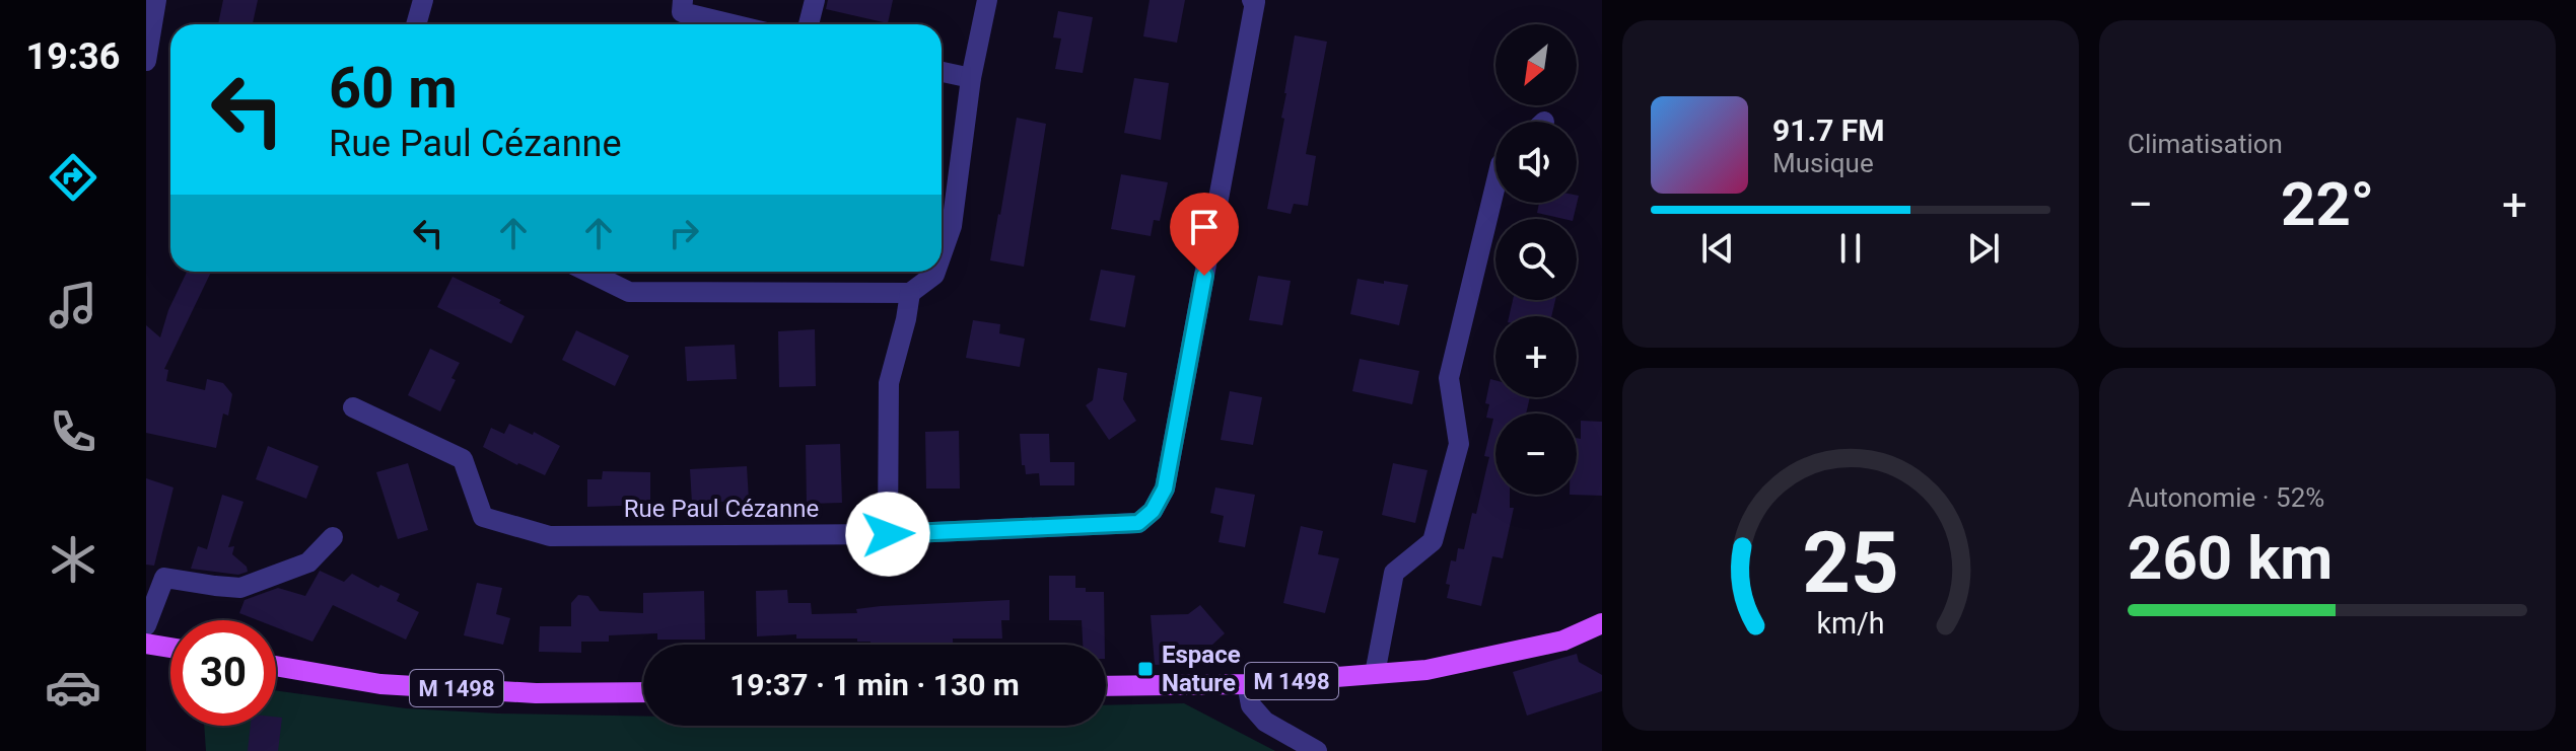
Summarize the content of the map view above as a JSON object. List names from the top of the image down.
{
  "streets": {
    "main road": ["M 1498"],
    "street": ["Rue Paul Cézanne"]
  },
  "places": {
    "transit": ["Espace Nature"]
  },
  "north": "bottom left",
  "page": {
    "tabs": "19:36",
    "tile": [
      "Climatisation",
      ["Autonomie · 52%", "260 km"]
    ],
    "map_buttons": ["+", "−"],
    "turn": ["60 m", "Rue Paul Cézanne"],
    "song": ["91.7 FM", "Musique"],
    "heat": ["−", "22°", "+"],
    "limit": "30",
    "trip": "19:37 · 1 min · 130 m",
    "gauge": ["25", "km/h"]
  }
}
